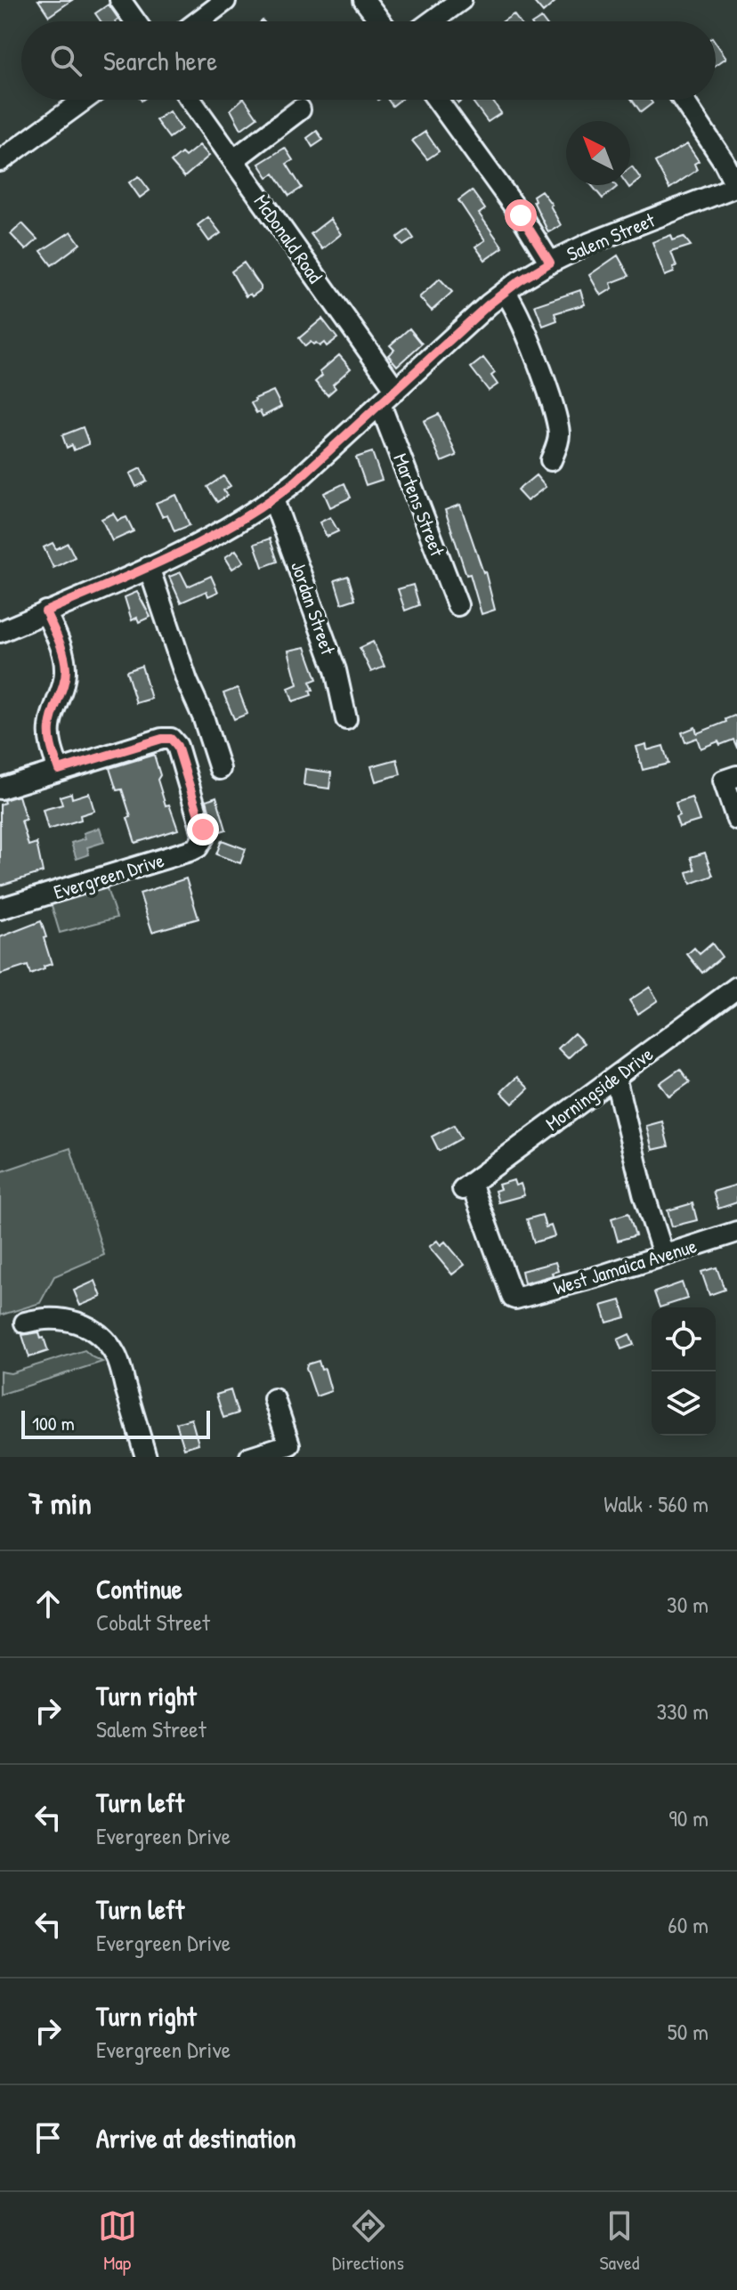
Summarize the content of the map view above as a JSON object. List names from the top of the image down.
{
  "streets": {
    "street": [
      "Salem Street",
      "McDonald Road",
      "Martens Street",
      "Jordan Street",
      "Evergreen Drive",
      "Morningside Drive",
      "West Jamaica Avenue"
    ]
  },
  "crossings": [
    ["Salem Street", "McDonald Road"],
    ["Salem Street", "Martens Street"],
    ["Salem Street", "Jordan Street"],
    ["Morningside Drive", "West Jamaica Avenue"]
  ],
  "scale_bar": "100 m",
  "north": "top left",
  "page": {
    "search": "Search here",
    "scale": "100 m",
    "heading": ["7 min", "Walk · 560 m"],
    "list": [
      ["Continue", "Cobalt Street", "30 m"],
      ["Turn right", "Salem Street", "330 m"],
      ["Turn left", "Evergreen Drive", "90 m"],
      ["Turn left", "Evergreen Drive", "60 m"],
      ["Turn right", "Evergreen Drive", "50 m"],
      "Arrive at destination"
    ],
    "nav": ["Map", "Directions", "Saved"]
  }
}
